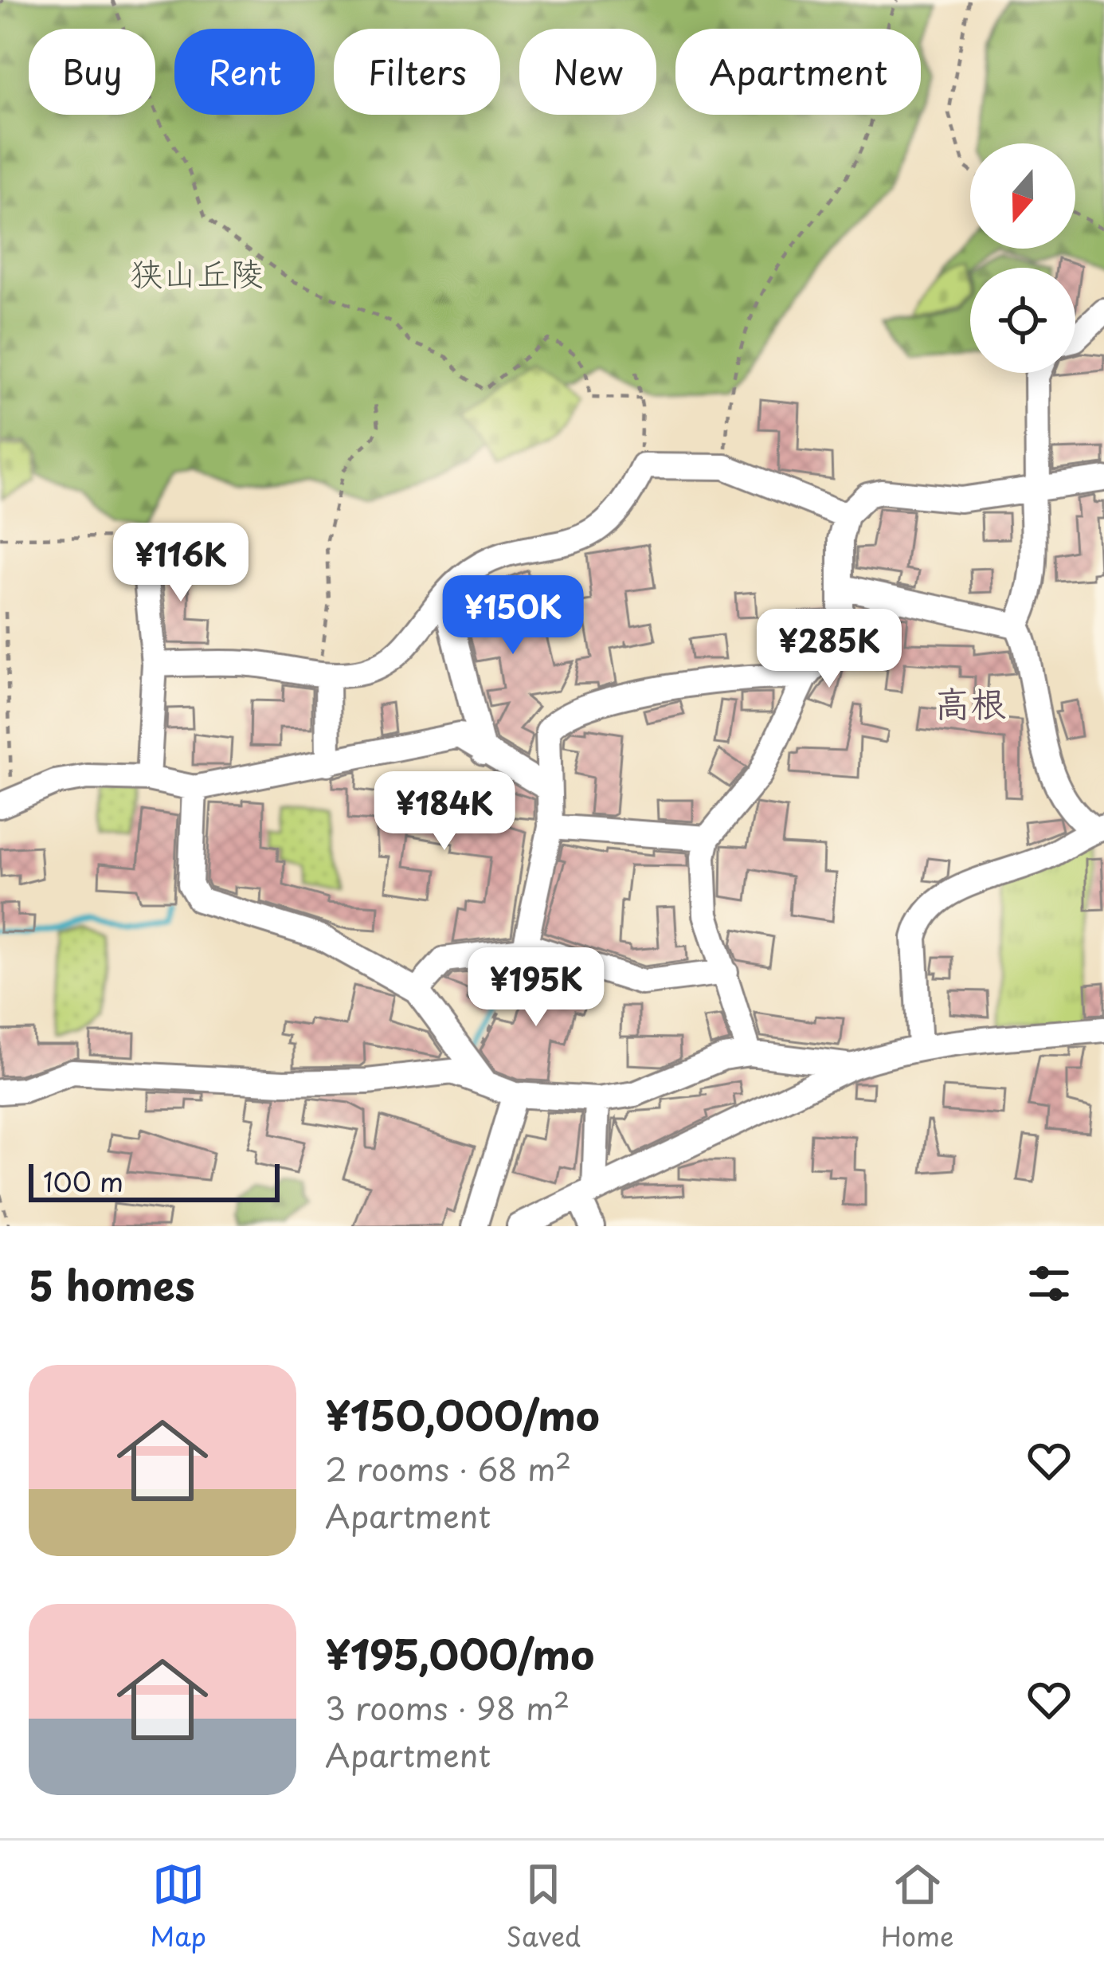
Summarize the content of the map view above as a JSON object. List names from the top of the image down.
{
  "districts": ["高根"],
  "parks": ["狭山丘陵"],
  "scale_bar": "100 m",
  "north": "bottom",
  "page": {
    "chip": [
      "Buy",
      "Rent",
      "Filters",
      "New",
      "Apartment"
    ],
    "price": [
      "¥116K",
      "¥150K",
      "¥285K",
      "¥184K",
      "¥195K"
    ],
    "scale": "100 m",
    "heading": "5 homes",
    "list": [
      {
        "name": "¥150,000/mo",
        "note": "2 rooms · 68 m² · Apartment"
      },
      {
        "name": "¥195,000/mo",
        "note": "3 rooms · 98 m² · Apartment"
      }
    ],
    "tabs": ["Map", "Saved", "Home"]
  }
}
